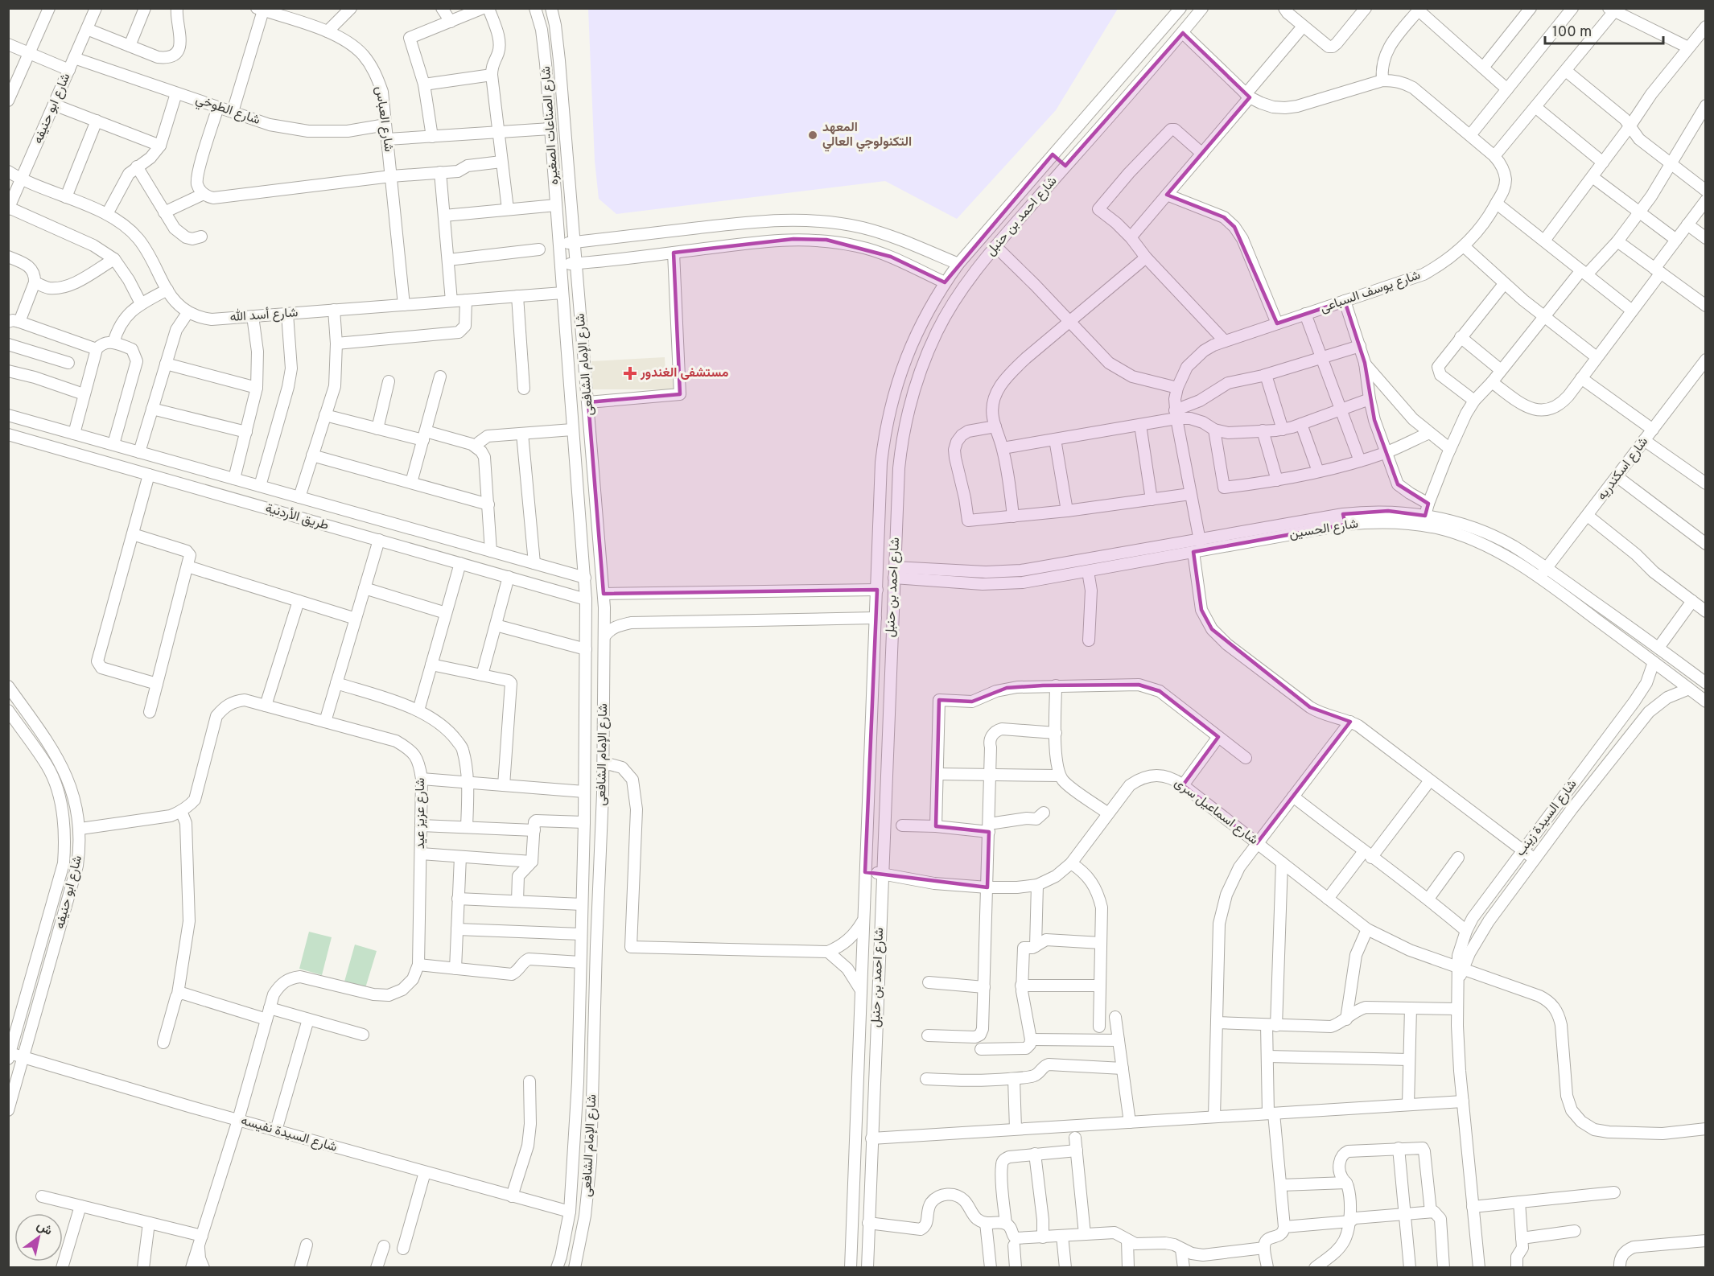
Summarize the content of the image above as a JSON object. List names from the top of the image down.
{
  "streets": {
    "street": [
      "شارع ابو حنيفه",
      "شارع الطوخي",
      "شارع العباس",
      "شارع الصناعات الصغيره",
      "شارع احمد بن حنبل",
      "شارع يوسف السباعى",
      "شارع أسد الله",
      "شارع الإمام الشافعى",
      "شارع اسكندريه",
      "طريق الأردنية",
      "شارع الحسين",
      "شارع اسماعيل سرى",
      "شارع عزيز عيد",
      "شارع السيدة زينب",
      "شارع السيدة نفيسه"
    ]
  },
  "crossings": [
    ["شارع ابو حنيفه", "شارع الطوخي"],
    ["شارع ابو حنيفه", "شارع السيدة نفيسه"],
    ["شارع الطوخي", "شارع العباس"],
    ["شارع العباس", "شارع أسد الله"],
    ["شارع الصناعات الصغيره", "شارع الإمام الشافعى"],
    ["شارع احمد بن حنبل", "شارع يوسف السباعى"],
    ["شارع احمد بن حنبل", "شارع الحسين"],
    ["شارع احمد بن حنبل", "شارع اسماعيل سرى"],
    ["شارع يوسف السباعى", "شارع الحسين"],
    ["شارع أسد الله", "شارع الإمام الشافعى"],
    ["شارع الإمام الشافعى", "طريق الأردنية"],
    ["شارع الإمام الشافعى", "شارع السيدة نفيسه"],
    ["شارع اسكندريه", "شارع الحسين"],
    ["شارع الحسين", "شارع السيدة زينب"],
    ["شارع اسماعيل سرى", "شارع السيدة زينب"],
    ["شارع عزيز عيد", "شارع السيدة نفيسه"]
  ],
  "places": {
    "other": ["المعهد التكنولوجي العالي"],
    "health": ["مستشفى الغندور"]
  },
  "scale_bar": "100 m",
  "north": "top right"
}
